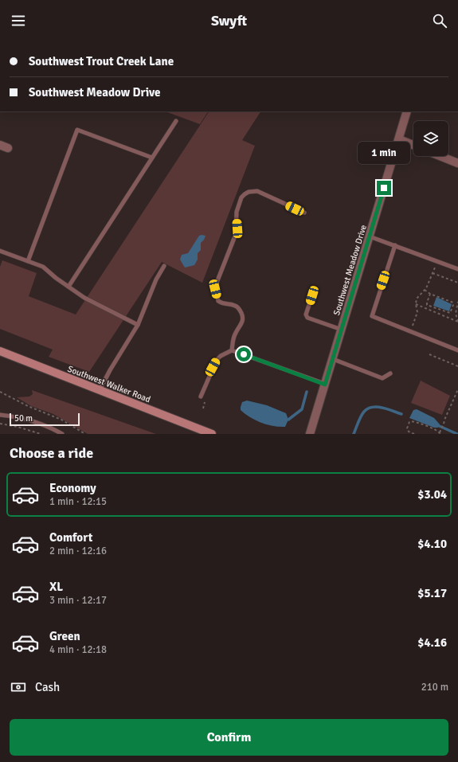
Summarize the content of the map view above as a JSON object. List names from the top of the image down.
{
  "streets": {
    "main road": ["Southwest Walker Road"],
    "street": ["Southwest Meadow Drive"]
  },
  "scale_bar": "50 m",
  "page": {
    "header": "Swyft",
    "banner": ["Southwest Trout Creek Lane", "Southwest Meadow Drive"],
    "bubble": "1 min",
    "scale": "50 m",
    "heading": "Choose a ride",
    "list": [
      {
        "name": "Economy",
        "note": "1 min · 12:15",
        "value": "$3.04"
      },
      {
        "name": "Comfort",
        "note": "2 min · 12:16",
        "value": "$4.10"
      },
      {
        "name": "XL",
        "note": "3 min · 12:17",
        "value": "$5.17"
      },
      {
        "name": "Green",
        "note": "4 min · 12:18",
        "value": "$4.16"
      }
    ],
    "pay": ["Cash", "210 m"],
    "buttons": "Confirm"
  }
}
